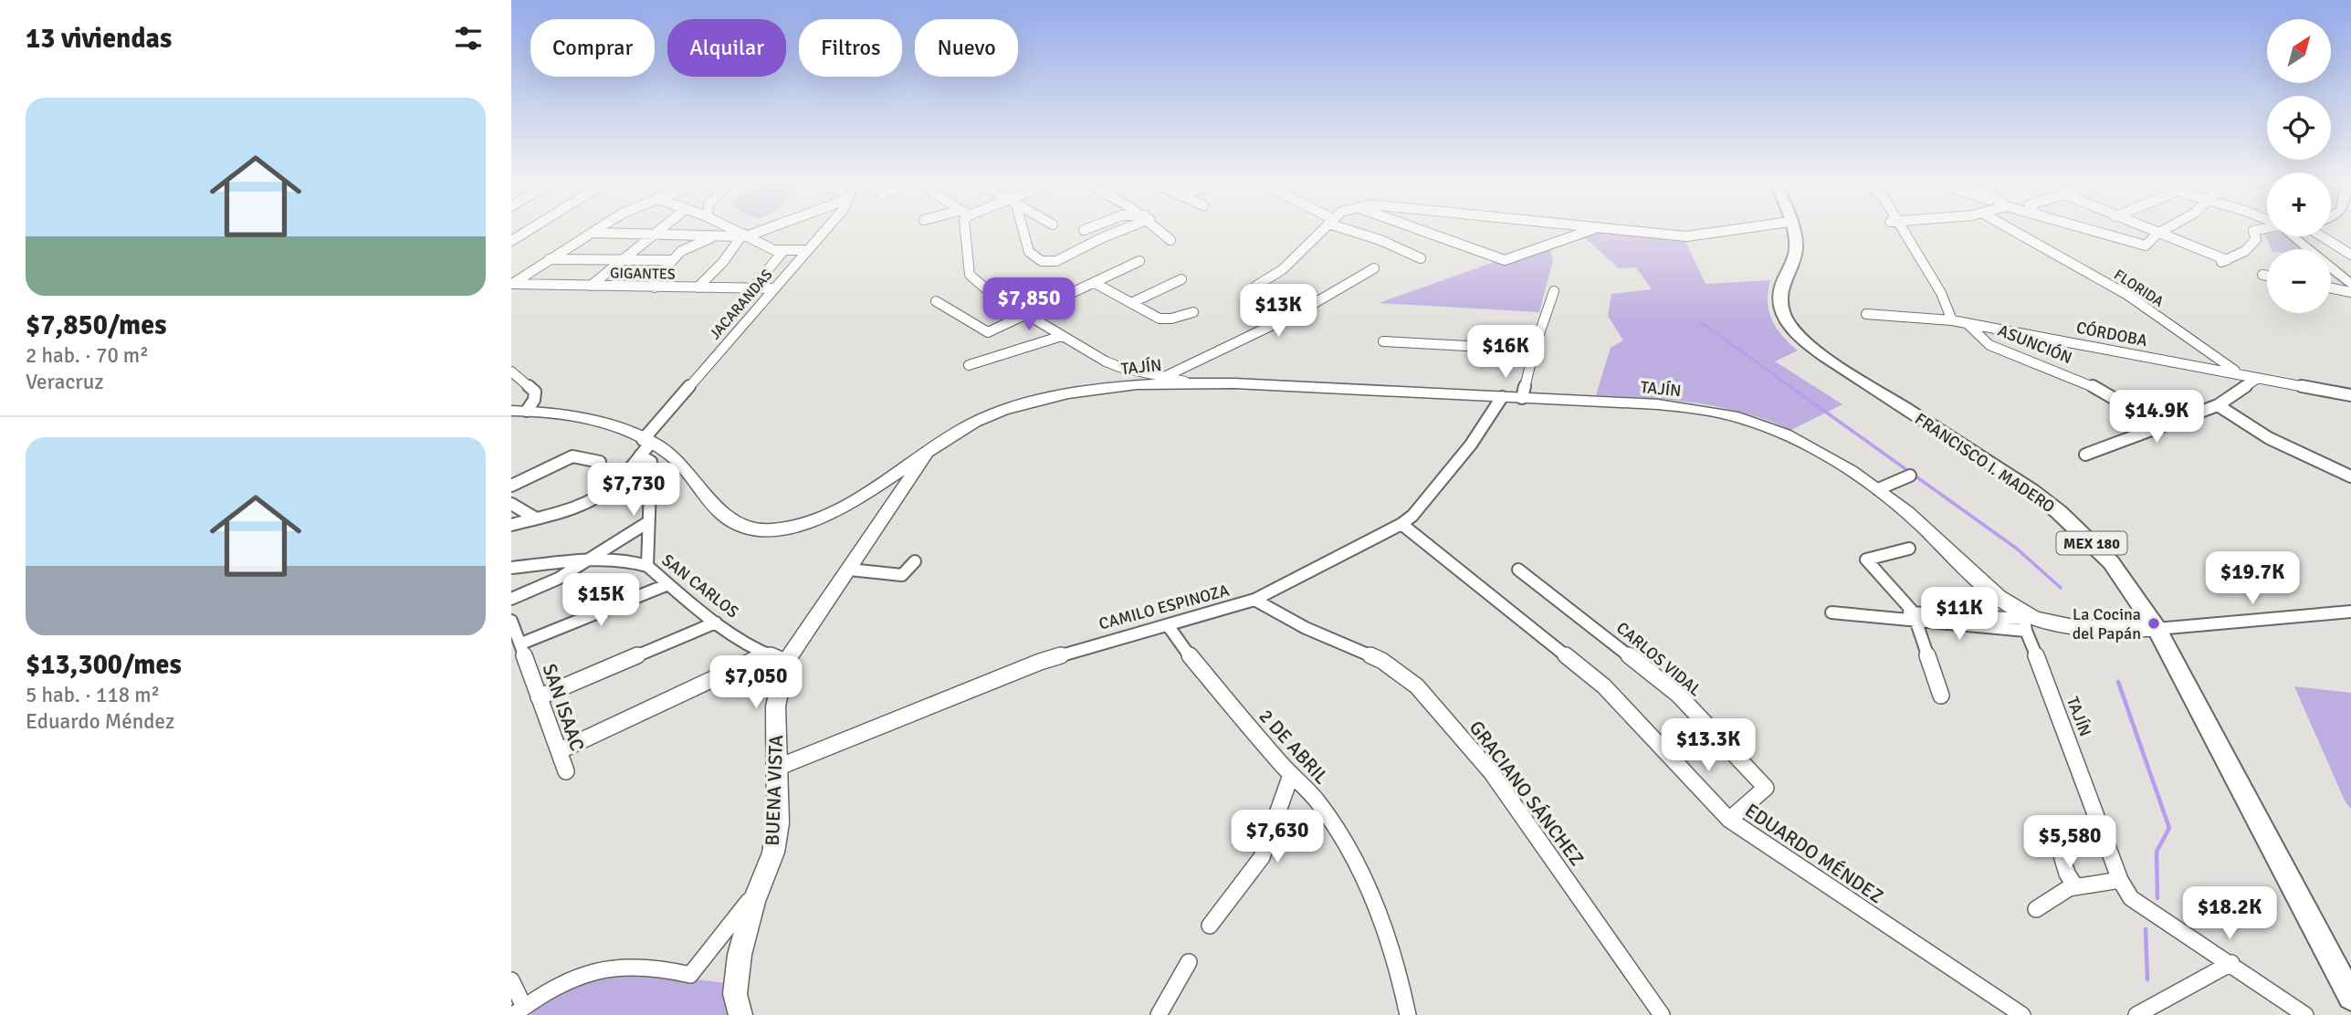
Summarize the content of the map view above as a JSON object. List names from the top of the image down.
{
  "streets": {
    "main road": [
      "TAJÍN",
      "FRANCISCO I. MADERO",
      "MEX 180",
      "BUENA VISTA"
    ],
    "street": [
      "GIGANTES",
      "FLORIDA",
      "JACARANDAS",
      "CÓRDOBA",
      "ASUNCIÓN",
      "SAN CARLOS",
      "CAMILO ESPINOZA",
      "CARLOS VIDAL",
      "SAN ISAAC",
      "2 DE ABRIL",
      "GRACIANO SÁNCHEZ",
      "EDUARDO MÉNDEZ"
    ]
  },
  "crossings": [
    ["GIGANTES", "JACARANDAS"],
    ["FLORIDA", "CÓRDOBA"],
    ["JACARANDAS", "TAJÍN"],
    ["CÓRDOBA", "ASUNCIÓN"],
    ["TAJÍN", "CAMILO ESPINOZA"],
    ["TAJÍN", "BUENA VISTA"],
    ["SAN CARLOS", "BUENA VISTA"],
    ["CAMILO ESPINOZA", "2 DE ABRIL"],
    ["CAMILO ESPINOZA", "BUENA VISTA"],
    ["CAMILO ESPINOZA", "GRACIANO SÁNCHEZ"],
    ["CAMILO ESPINOZA", "EDUARDO MÉNDEZ"],
    ["CARLOS VIDAL", "EDUARDO MÉNDEZ"]
  ],
  "places": ["La Cocina del Papán"],
  "north": "top right",
  "page": {
    "heading": "13 viviendas",
    "map_buttons": ["+", "−"],
    "chip": [
      "Comprar",
      "Alquilar",
      "Filtros",
      "Nuevo"
    ],
    "list": [
      {
        "name": "$7,850/mes",
        "note": "2 hab. · 70 m² · Veracruz"
      },
      {
        "name": "$13,300/mes",
        "note": "5 hab. · 118 m² · Eduardo Méndez"
      }
    ],
    "price": [
      "$7,850",
      "$13K",
      "$16K",
      "$14.9K",
      "$7,730",
      "$19.7K",
      "$15K",
      "$11K",
      "$7,050",
      "$13.3K",
      "$7,630",
      "$5,580",
      "$18.2K"
    ]
  }
}
